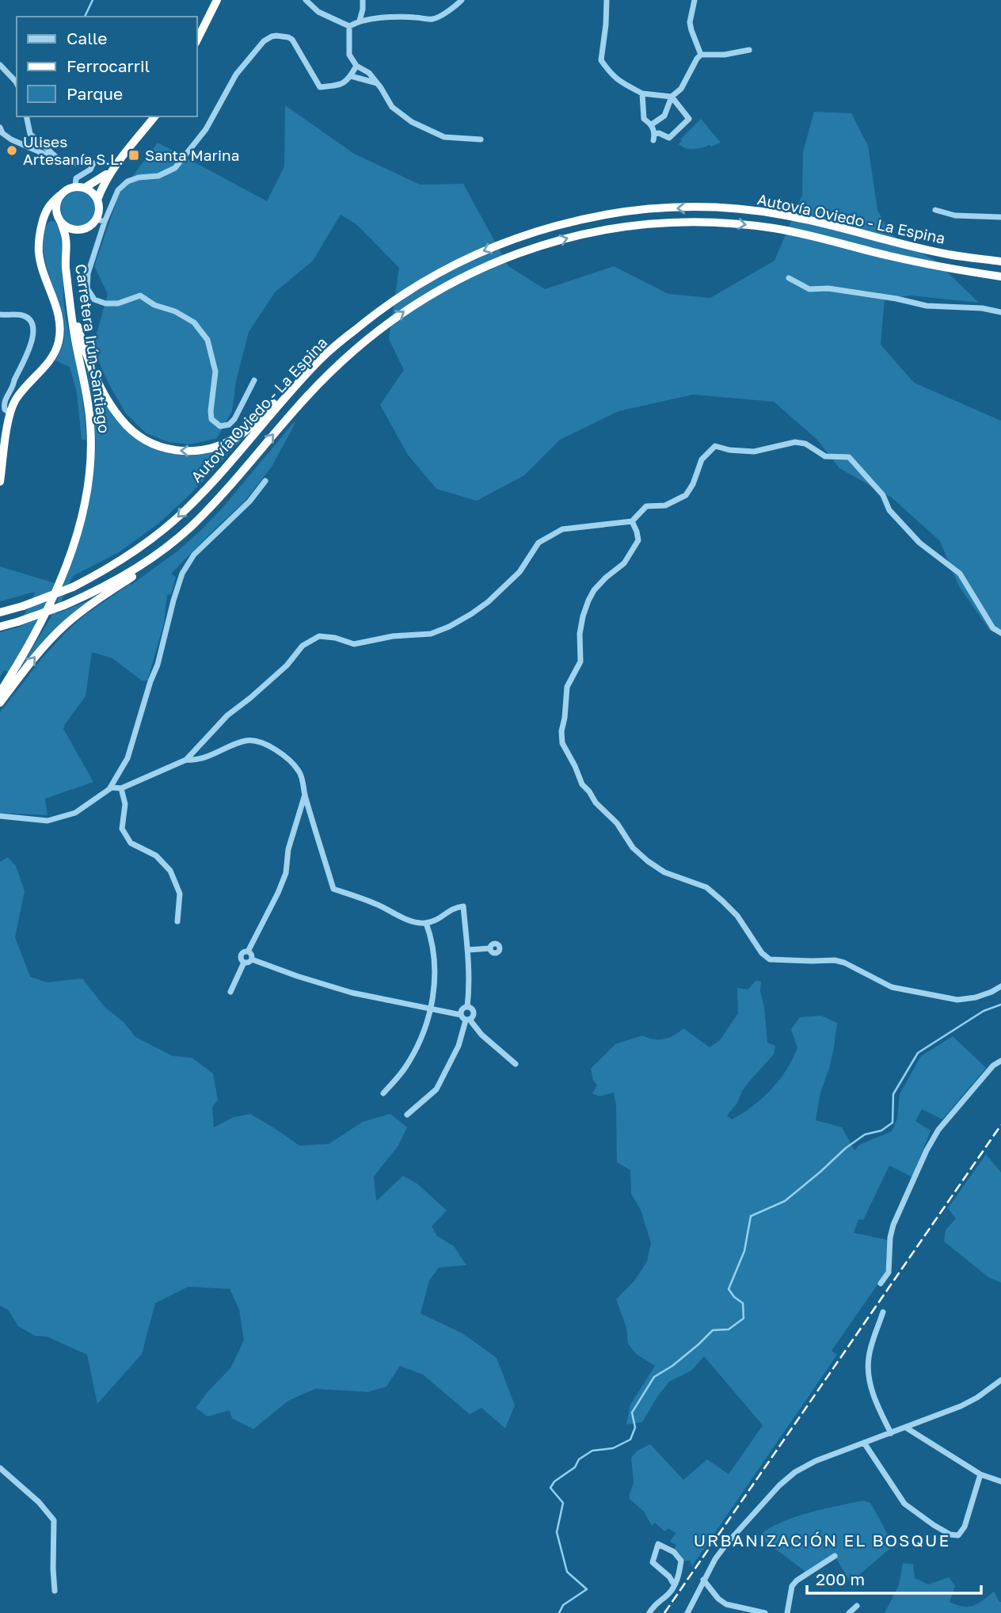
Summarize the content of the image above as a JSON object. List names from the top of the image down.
{
  "streets": {
    "highway": ["Autovía Oviedo - La Espina", "Carretera Irún-Santiago"]
  },
  "districts": ["URBANIZACIÓN EL BOSQUE"],
  "places": {
    "other": ["Ulises Artesanía S.L."],
    "transit": ["Santa Marina"]
  },
  "legend": ["Calle", "Ferrocarril", "Parque"],
  "scale_bar": "200 m"
}
